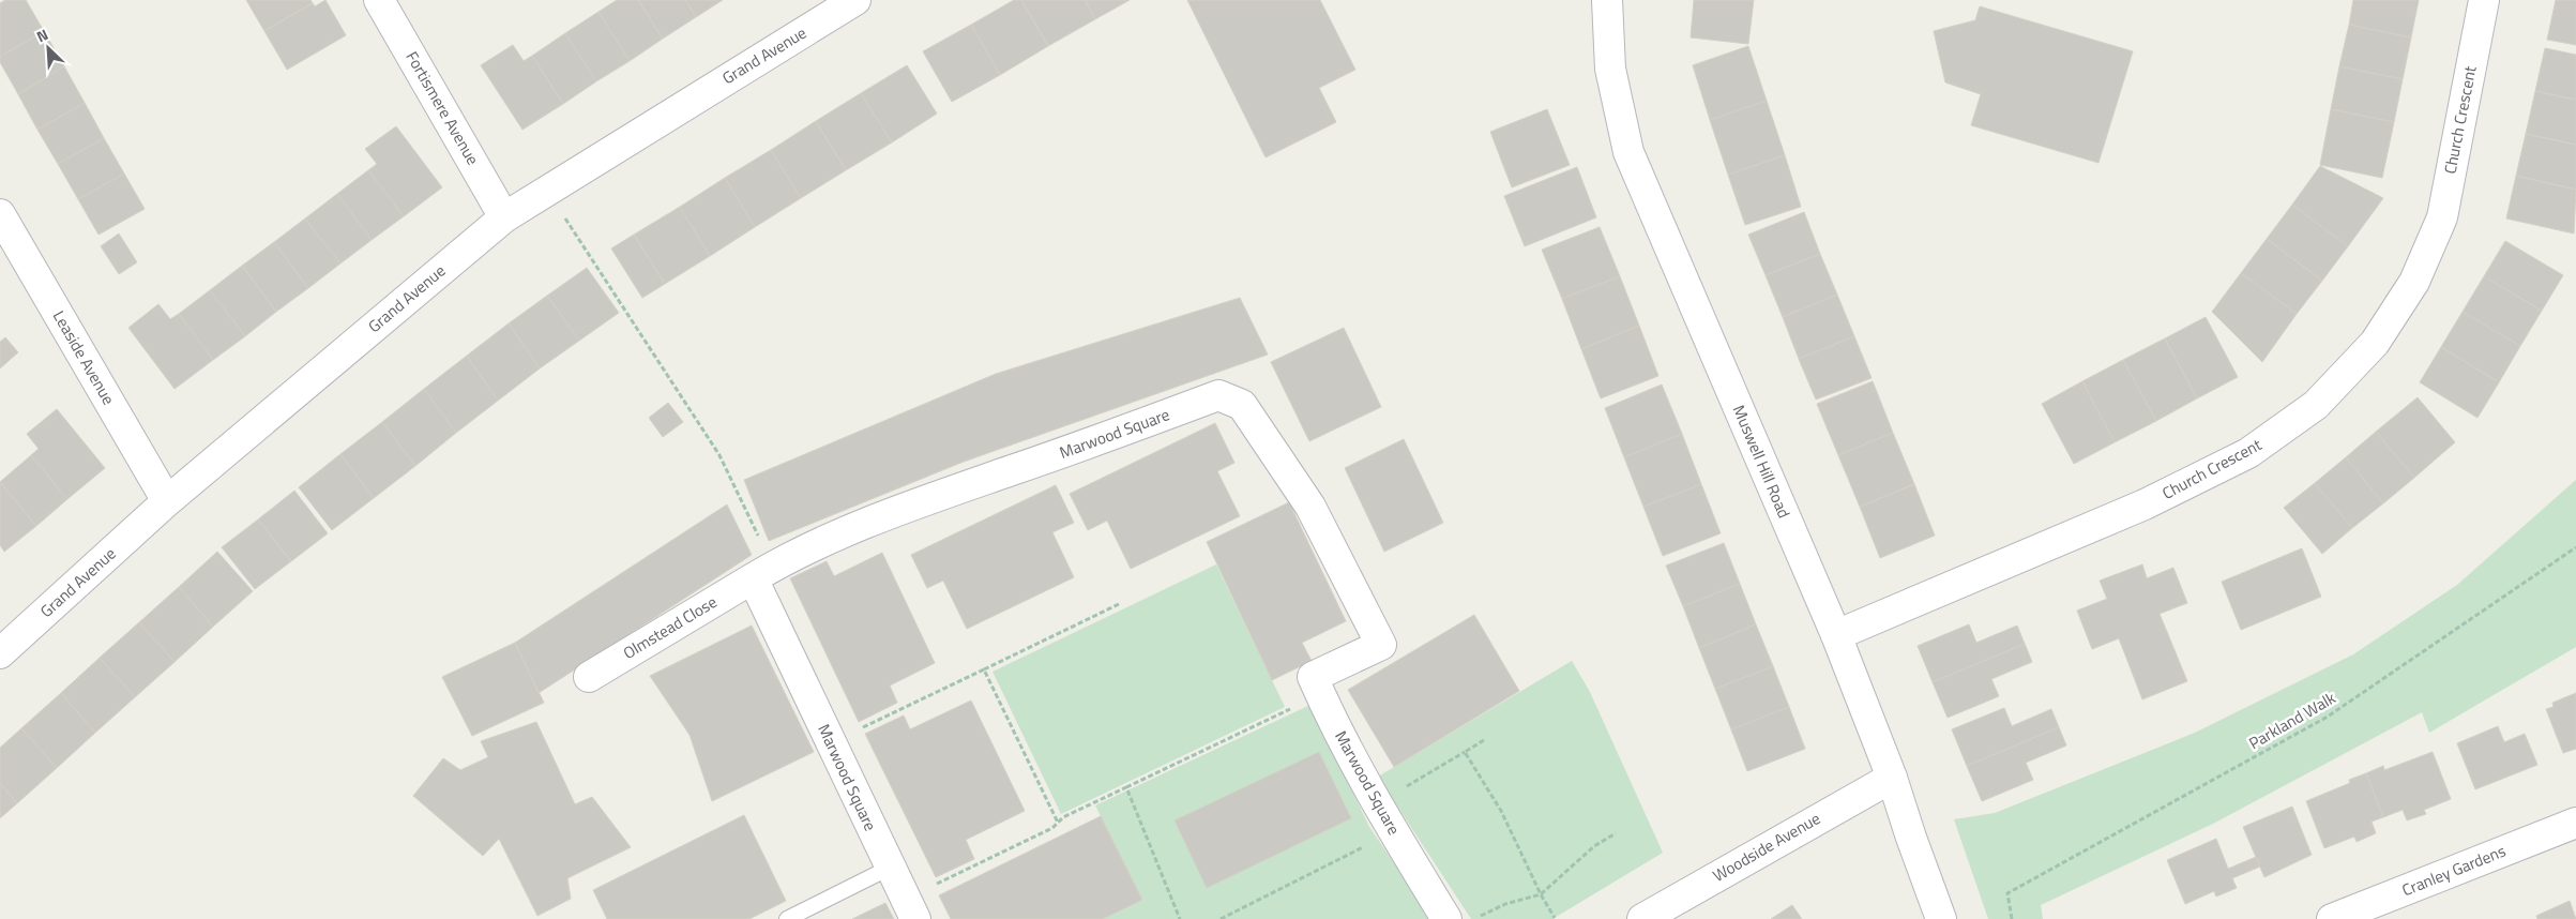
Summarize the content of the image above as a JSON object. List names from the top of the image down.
{
  "streets": {
    "street": [
      "Grand Avenue",
      "Fortismere Avenue",
      "Church Crescent",
      "Leaside Avenue",
      "Marwood Square",
      "Muswell Hill Road",
      "Olmstead Close",
      "Woodside Avenue",
      "Cranley Gardens"
    ],
    "path": ["Parkland Walk"]
  },
  "crossings": [
    ["Grand Avenue", "Fortismere Avenue"],
    ["Grand Avenue", "Leaside Avenue"],
    ["Church Crescent", "Muswell Hill Road"],
    ["Marwood Square", "Olmstead Close"],
    ["Muswell Hill Road", "Woodside Avenue"]
  ],
  "north": "top left"
}
